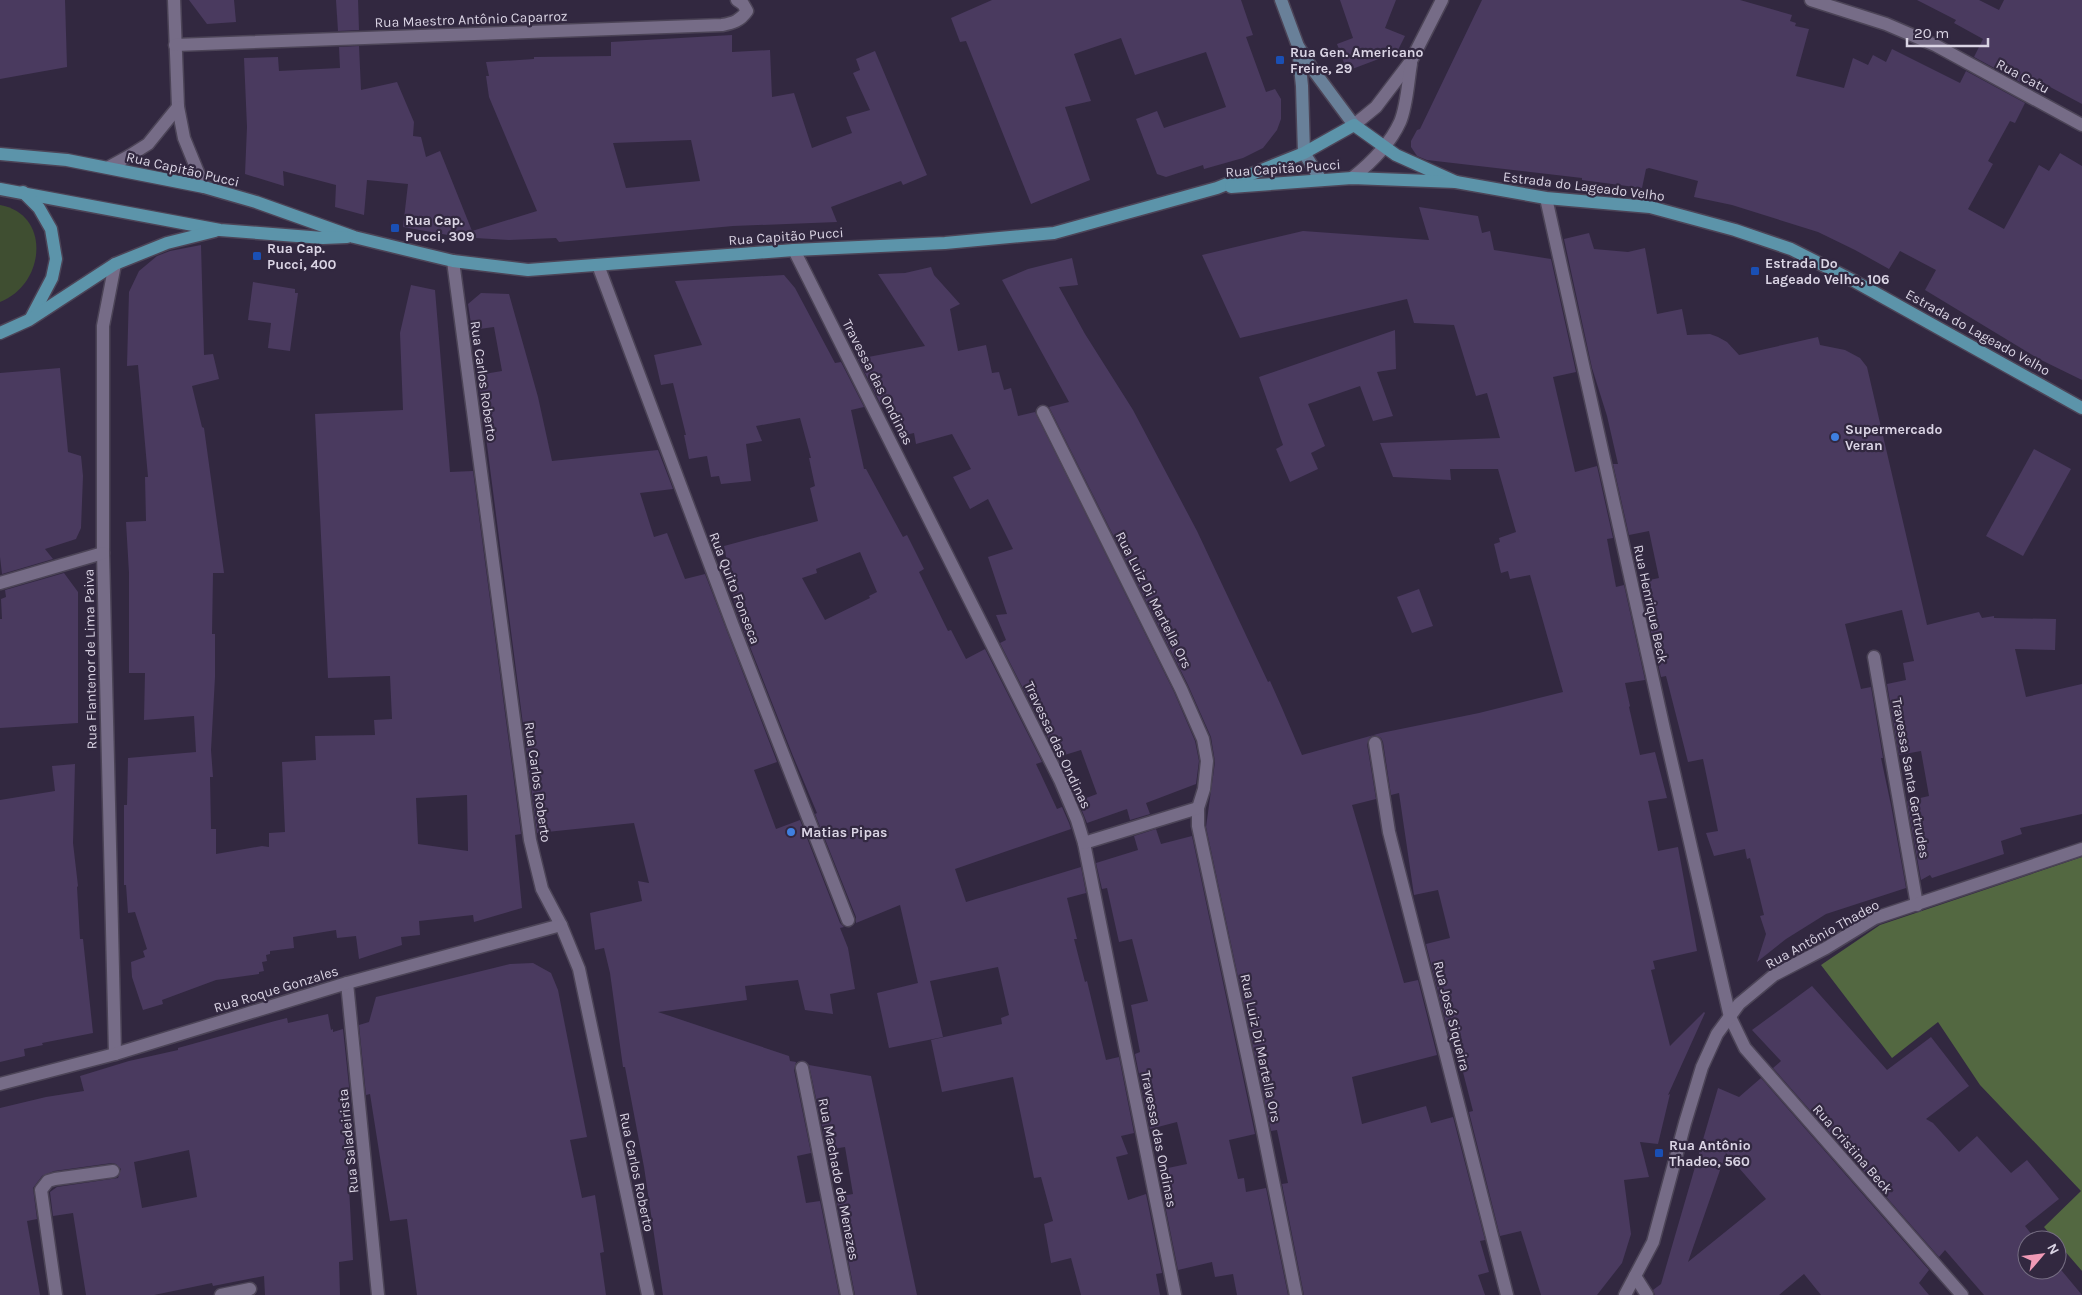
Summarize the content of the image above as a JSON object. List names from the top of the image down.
{
  "streets": {
    "main road": ["Rua Capitão Pucci", "Estrada do Lageado Velho"],
    "street": [
      "Rua Maestro Antônio Caparroz",
      "Rua Catu",
      "Rua Carlos Roberto",
      "Travessa das Ondinas",
      "Rua Quito Fonseca",
      "Rua Luiz Di Martella Ors",
      "Rua Henrique Beck",
      "Rua Flantenor de Lima Paiva",
      "Travessa Santa Gertrudes",
      "Rua Antônio Thadeo",
      "Rua Roque Gonzales",
      "Rua José Siqueira",
      "Rua Saladeirista",
      "Rua Cristina Beck",
      "Rua Machado de Menezes"
    ]
  },
  "crossings": [
    ["Rua Capitão Pucci", "Estrada do Lageado Velho"],
    ["Rua Capitão Pucci", "Rua Carlos Roberto"],
    ["Rua Capitão Pucci", "Travessa das Ondinas"],
    ["Rua Capitão Pucci", "Rua Quito Fonseca"],
    ["Estrada do Lageado Velho", "Rua Henrique Beck"],
    ["Rua Carlos Roberto", "Rua Roque Gonzales"],
    ["Rua Henrique Beck", "Rua Antônio Thadeo"],
    ["Rua Henrique Beck", "Rua Cristina Beck"],
    ["Rua Flantenor de Lima Paiva", "Rua Roque Gonzales"],
    ["Travessa Santa Gertrudes", "Rua Antônio Thadeo"],
    ["Rua Antônio Thadeo", "Rua Cristina Beck"],
    ["Rua Roque Gonzales", "Rua Saladeirista"]
  ],
  "places": {
    "transit": [
      "Rua Gen. Americano Freire, 29",
      "Rua Cap. Pucci, 309",
      "Rua Cap. Pucci, 400",
      "Estrada Do Lageado Velho, 106",
      "Rua Antônio Thadeo, 560"
    ],
    "other": ["Supermercado Veran", "Matias Pipas"]
  },
  "scale_bar": "20 m",
  "north": "top right"
}
